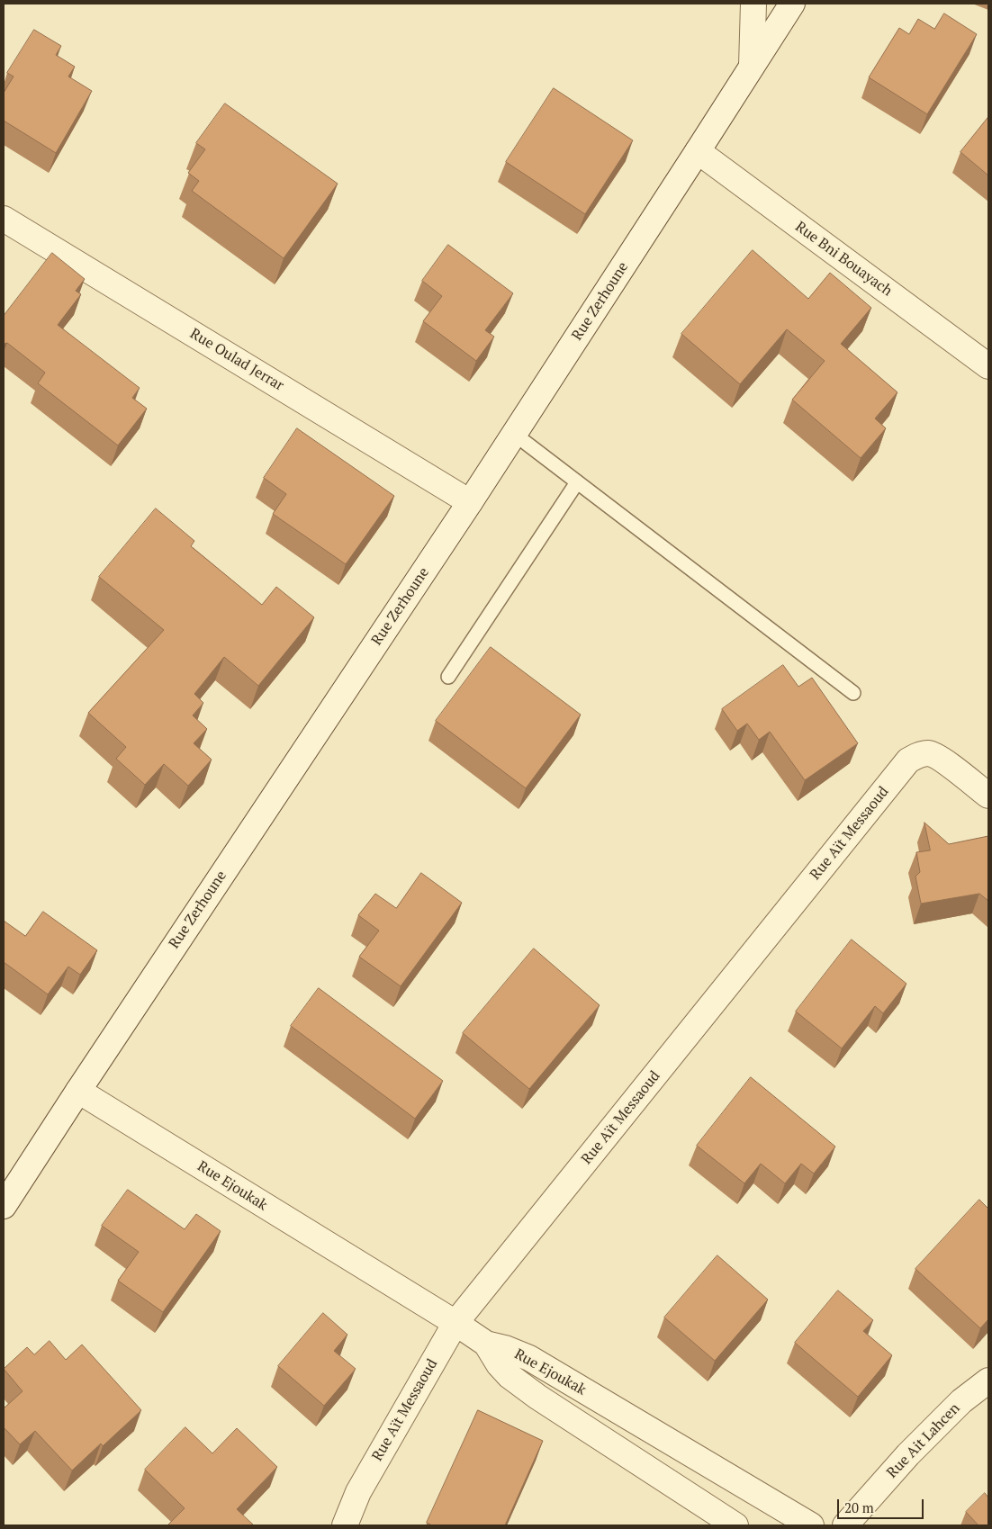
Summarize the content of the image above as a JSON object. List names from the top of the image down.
{
  "streets": {
    "street": [
      "Rue Bni Bouayach",
      "Rue Zerhoune",
      "Rue Oulad Jerrar",
      "Rue Aït Messaoud",
      "Rue Ejoukak",
      "Rue Ait Lahcen"
    ]
  },
  "crossings": [
    ["Rue Bni Bouayach", "Rue Zerhoune"],
    ["Rue Zerhoune", "Rue Oulad Jerrar"],
    ["Rue Zerhoune", "Rue Ejoukak"],
    ["Rue Aït Messaoud", "Rue Ejoukak"]
  ],
  "scale_bar": "20 m"
}
